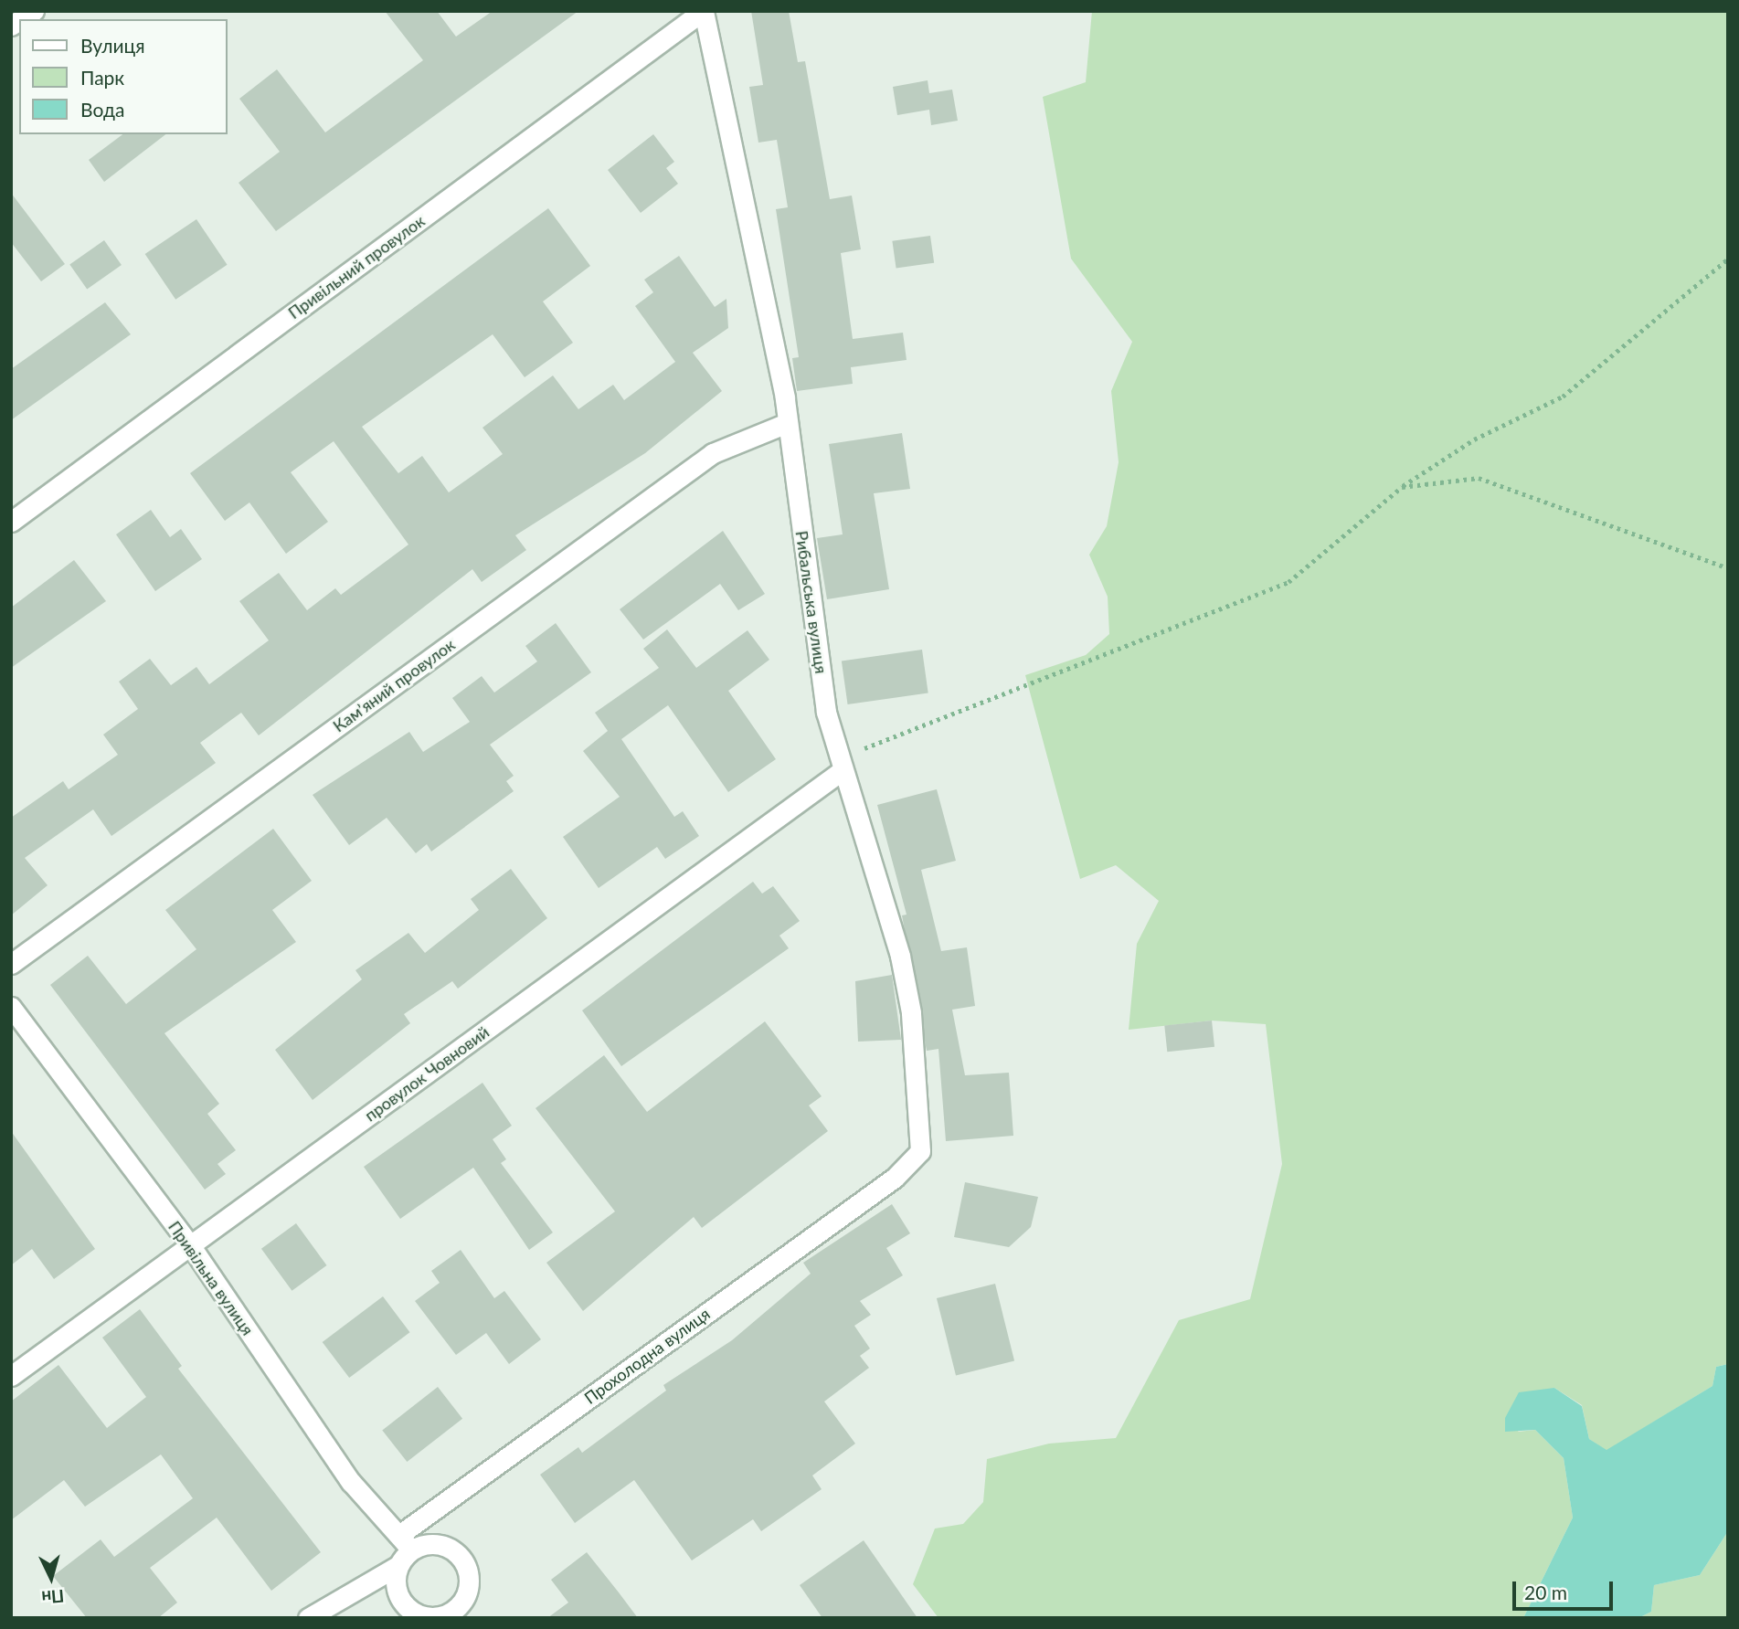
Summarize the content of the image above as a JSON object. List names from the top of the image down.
{
  "streets": {
    "street": [
      "Привільний провулок",
      "Рибальська вулиця",
      "Камʼяний провулок",
      "провулок Човновий",
      "Привільна вулиця",
      "Прохолодна вулиця"
    ]
  },
  "crossings": [
    ["Привільний провулок", "Рибальська вулиця"],
    ["Рибальська вулиця", "Камʼяний провулок"],
    ["Рибальська вулиця", "провулок Човновий"],
    ["Рибальська вулиця", "Прохолодна вулиця"],
    ["провулок Човновий", "Привільна вулиця"],
    ["Привільна вулиця", "Прохолодна вулиця"]
  ],
  "legend": ["Вулиця", "Парк", "Вода"],
  "scale_bar": "20 m",
  "north": "bottom"
}
